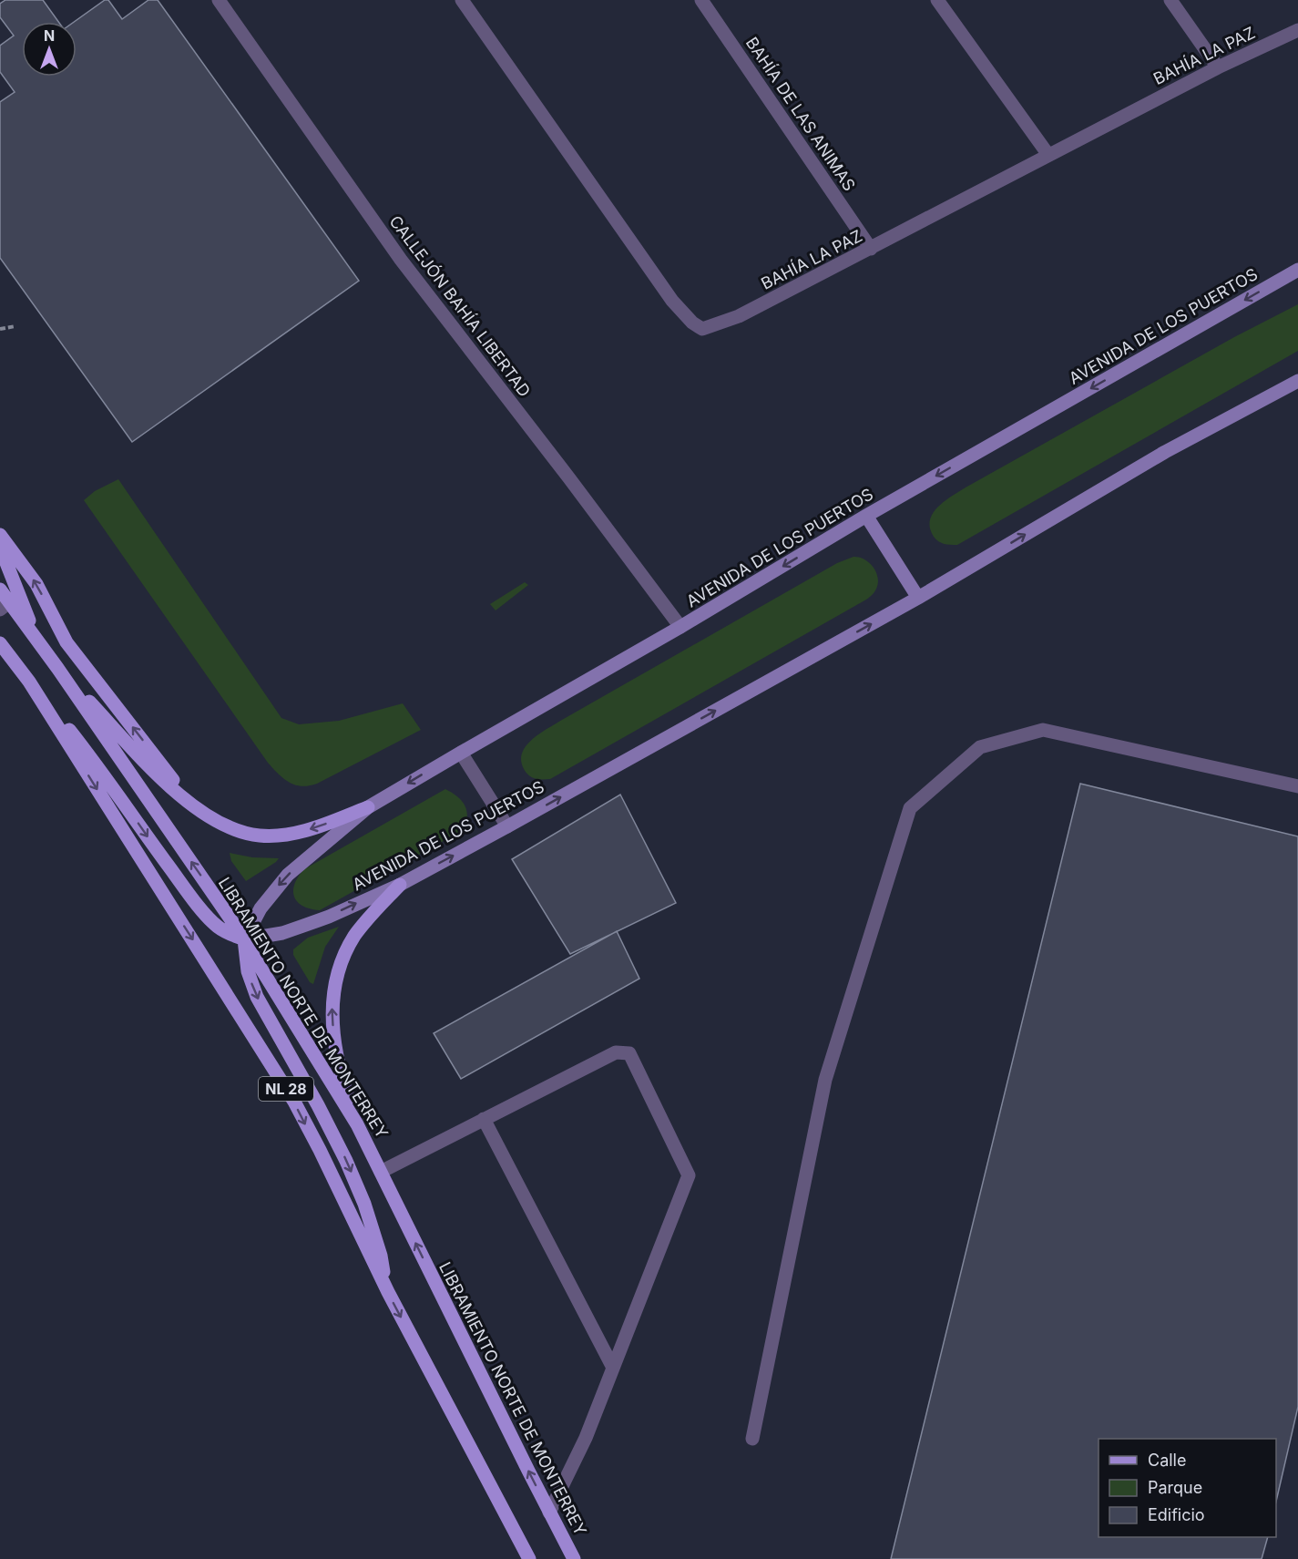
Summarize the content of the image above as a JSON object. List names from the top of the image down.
{
  "streets": {
    "main road": ["LIBRAMIENTO NORTE DE MONTERREY", "NL 28"],
    "street": [
      "BAHÍA LA PAZ",
      "BAHÍA DE LAS ANIMAS",
      "CALLEJÓN BAHÍA LIBERTAD",
      "AVENIDA DE LOS PUERTOS"
    ]
  },
  "crossings": [
    ["BAHÍA LA PAZ", "BAHÍA DE LAS ANIMAS"],
    ["CALLEJÓN BAHÍA LIBERTAD", "AVENIDA DE LOS PUERTOS"],
    ["AVENIDA DE LOS PUERTOS", "LIBRAMIENTO NORTE DE MONTERREY"]
  ],
  "legend": ["Calle", "Parque", "Edificio"],
  "north": "top"
}
